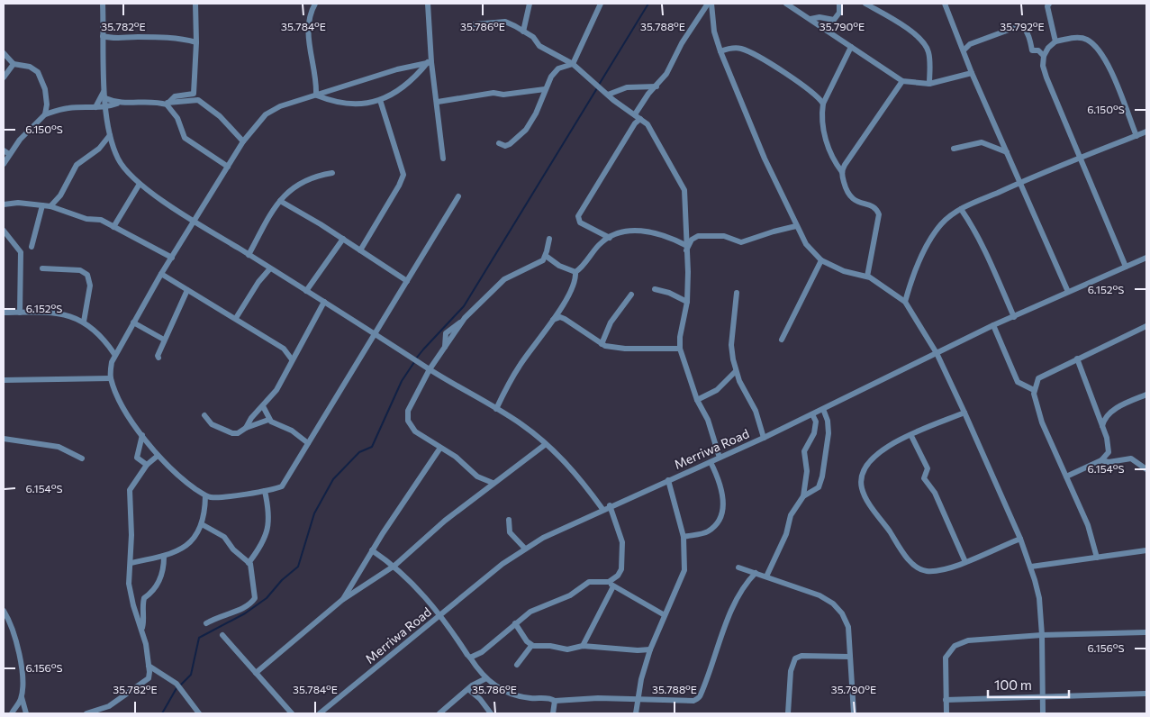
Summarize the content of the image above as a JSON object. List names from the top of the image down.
{
  "streets": {
    "street": ["Merriwa Road"]
  },
  "scale_bar": "100 m",
  "coordinates": [
    "35.782°E",
    "35.784°E",
    "35.786°E",
    "35.788°E",
    "35.790°E",
    "35.792°E",
    "6.150°S",
    "6.152°S",
    "6.154°S",
    "6.156°S"
  ]
}
